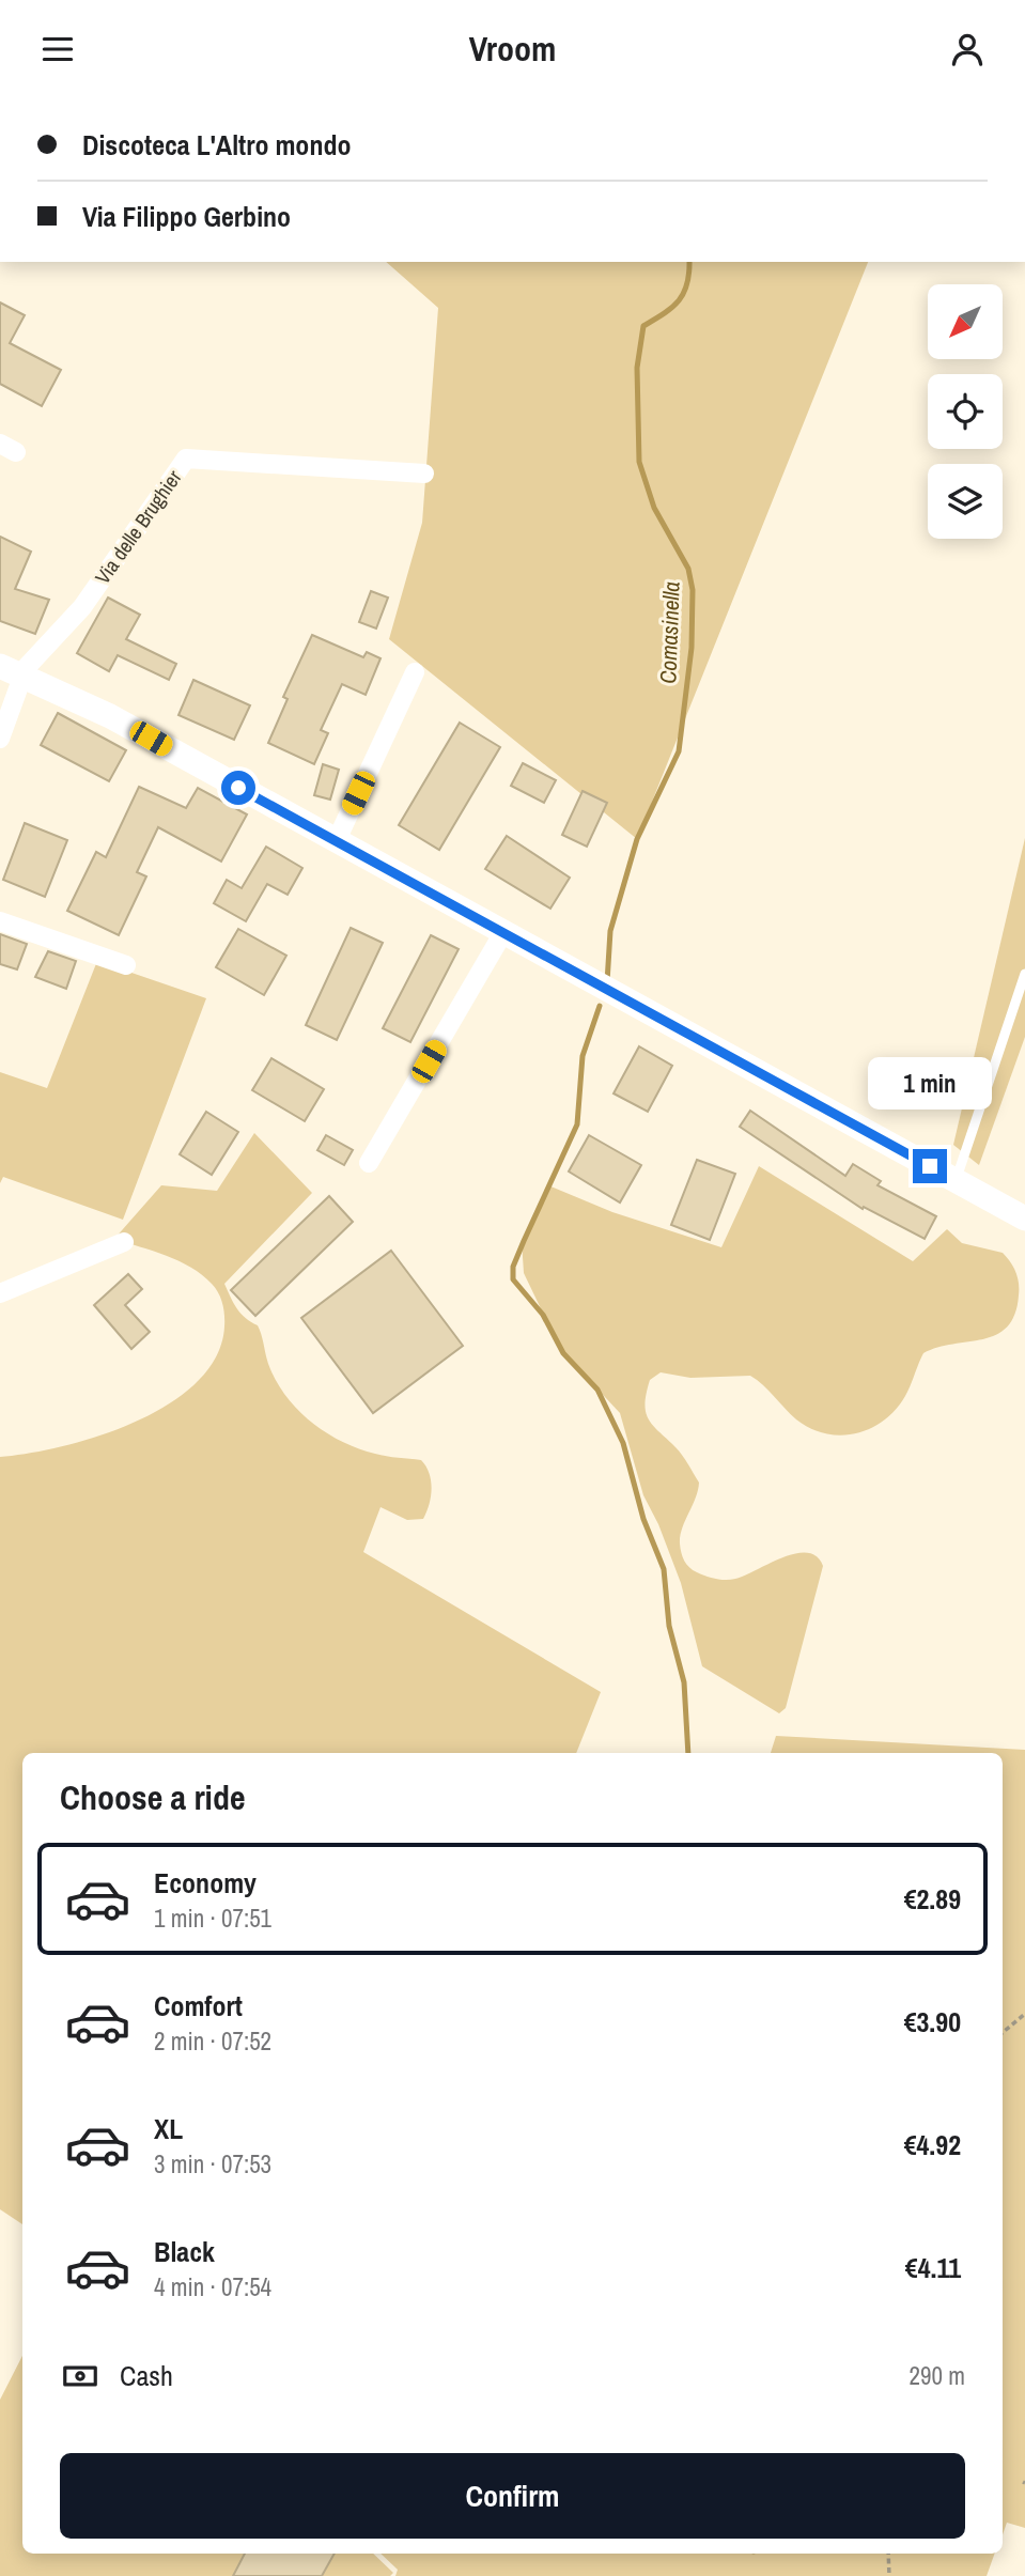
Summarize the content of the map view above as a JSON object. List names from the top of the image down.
{
  "streets": {
    "street": ["Via delle Brughier"]
  },
  "water": ["Comasinella"],
  "north": "bottom left",
  "page": {
    "header": "Vroom",
    "banner": ["Discoteca L'Altro mondo", "Via Filippo Gerbino"],
    "bubble": "1 min",
    "heading": "Choose a ride",
    "list": [
      {
        "name": "Economy",
        "note": "1 min · 07:51",
        "value": "€2.89"
      },
      {
        "name": "Comfort",
        "note": "2 min · 07:52",
        "value": "€3.90"
      },
      {
        "name": "XL",
        "note": "3 min · 07:53",
        "value": "€4.92"
      },
      {
        "name": "Black",
        "note": "4 min · 07:54",
        "value": "€4.11"
      }
    ],
    "pay": ["Cash", "290 m"],
    "buttons": "Confirm"
  }
}
